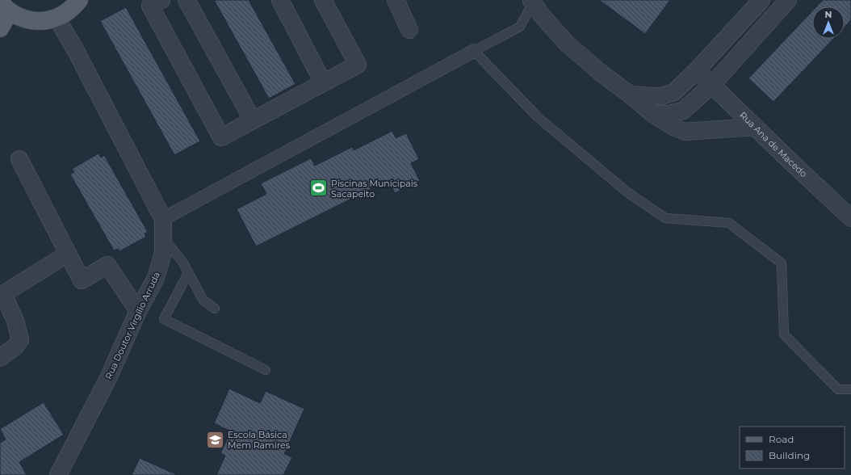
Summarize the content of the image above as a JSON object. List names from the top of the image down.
{
  "streets": {
    "street": ["Rua Ana de Macedo", "Rua Doutor Virgílio Arruda"]
  },
  "places": {
    "sports": ["Piscinas Munícipais Sacapeito"],
    "school or university": ["Escola Básica Mem Ramires"]
  },
  "legend": ["Road", "Building"],
  "north": "top"
}
